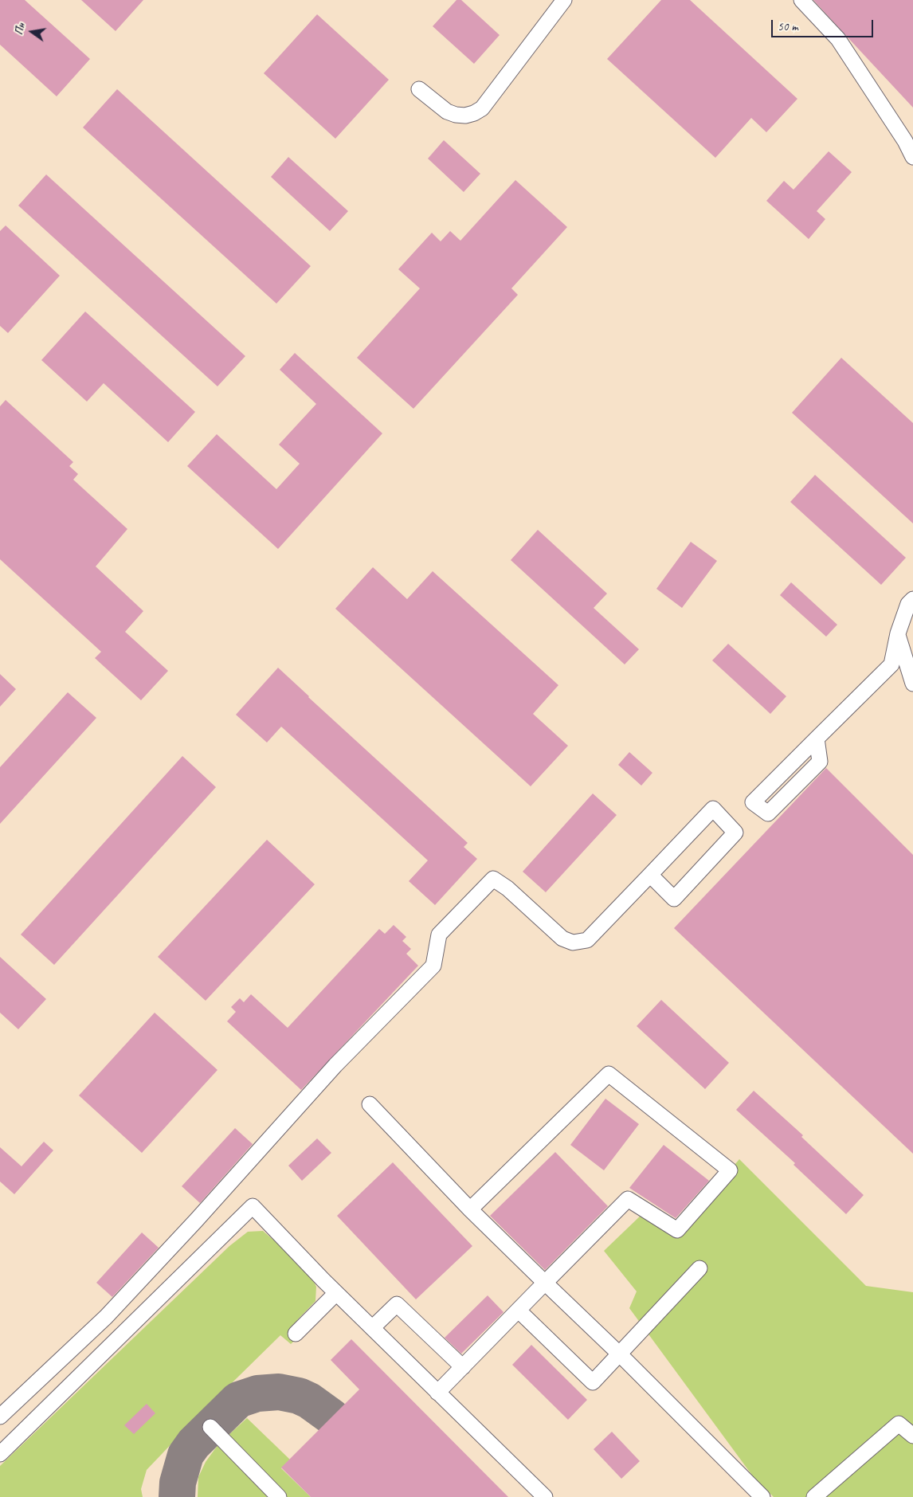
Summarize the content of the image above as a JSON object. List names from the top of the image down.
{
  "scale_bar": "50 m",
  "north": "left"
}
